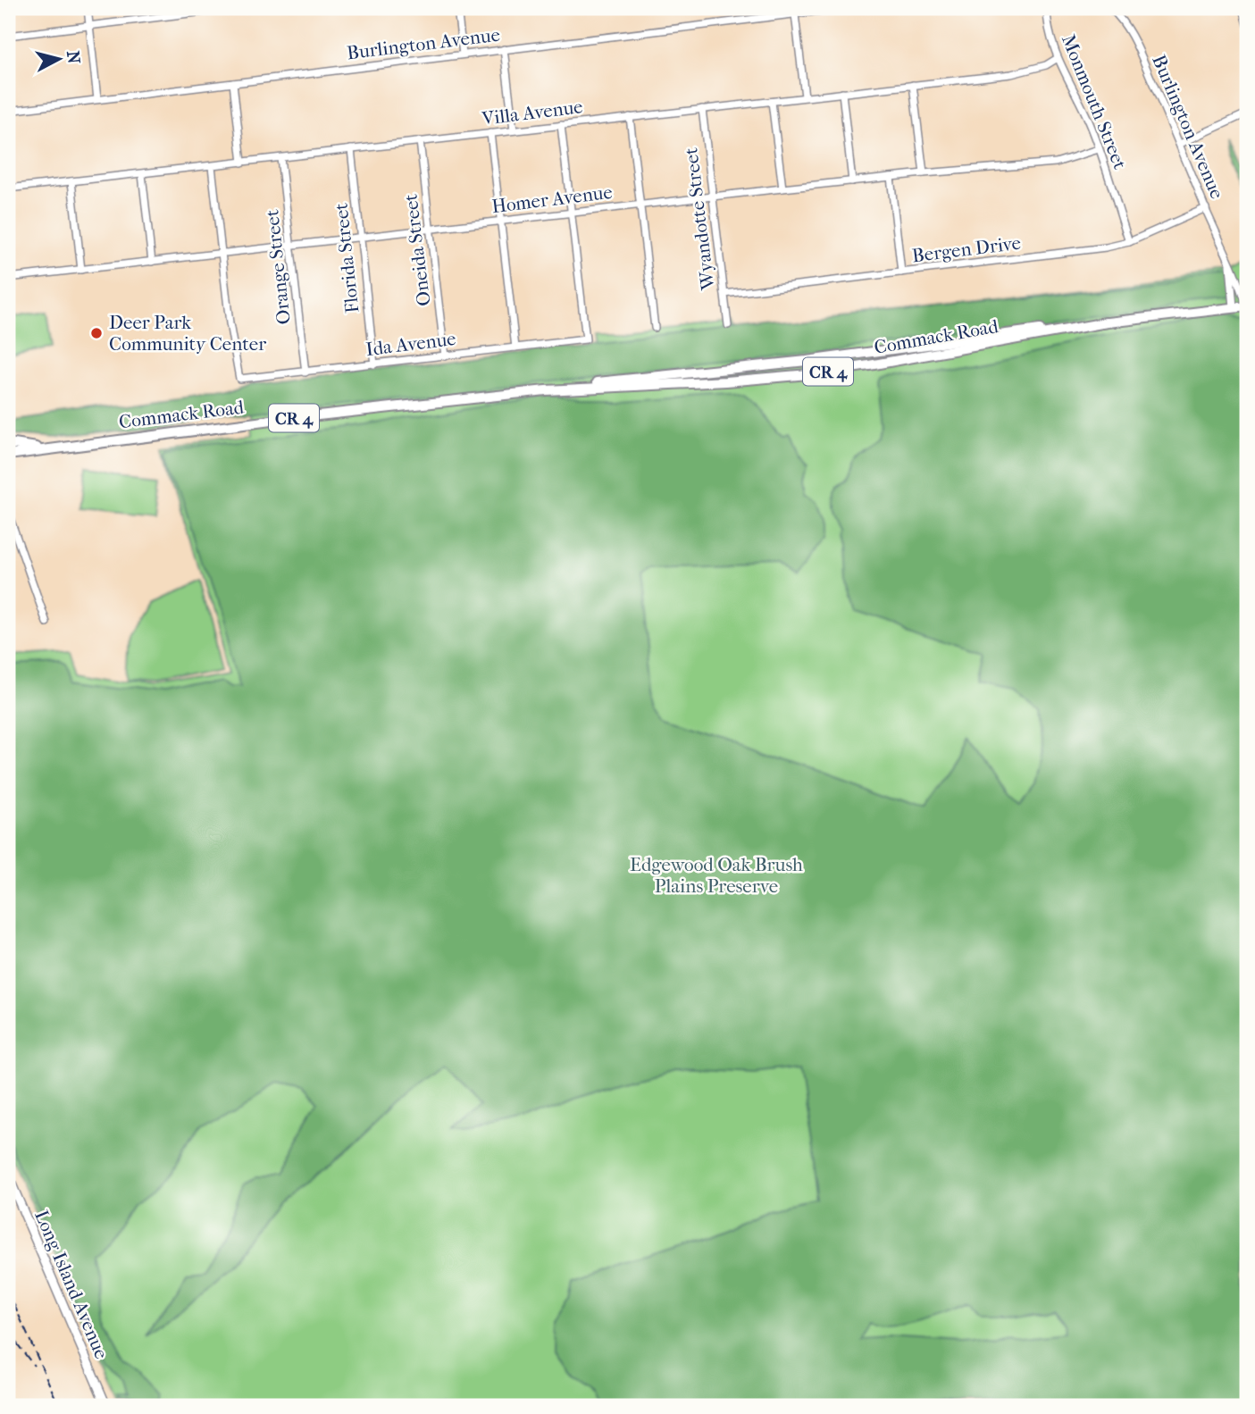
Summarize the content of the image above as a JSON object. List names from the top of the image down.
{
  "streets": {
    "main road": ["Commack Road", "CR 4"],
    "street": [
      "Burlington Avenue",
      "Monmouth Street",
      "Villa Avenue",
      "Homer Avenue",
      "Wyandotte Street",
      "Bergen Drive",
      "Oneida Street",
      "Florida Street",
      "Orange Street",
      "Ida Avenue",
      "Long Island Avenue"
    ]
  },
  "crossings": [
    ["Burlington Avenue", "Bergen Drive"],
    ["Burlington Avenue", "Commack Road"],
    ["Monmouth Street", "Villa Avenue"],
    ["Monmouth Street", "Homer Avenue"],
    ["Monmouth Street", "Bergen Drive"],
    ["Villa Avenue", "Wyandotte Street"],
    ["Villa Avenue", "Oneida Street"],
    ["Villa Avenue", "Florida Street"],
    ["Villa Avenue", "Orange Street"],
    ["Homer Avenue", "Wyandotte Street"],
    ["Homer Avenue", "Oneida Street"],
    ["Homer Avenue", "Florida Street"],
    ["Homer Avenue", "Orange Street"],
    ["Homer Avenue", "Ida Avenue"],
    ["Wyandotte Street", "Bergen Drive"],
    ["Oneida Street", "Ida Avenue"],
    ["Florida Street", "Ida Avenue"],
    ["Orange Street", "Ida Avenue"]
  ],
  "parks": ["Edgewood Oak Brush Plains Preserve"],
  "places": ["Deer Park Community Center"],
  "north": "right"
}
